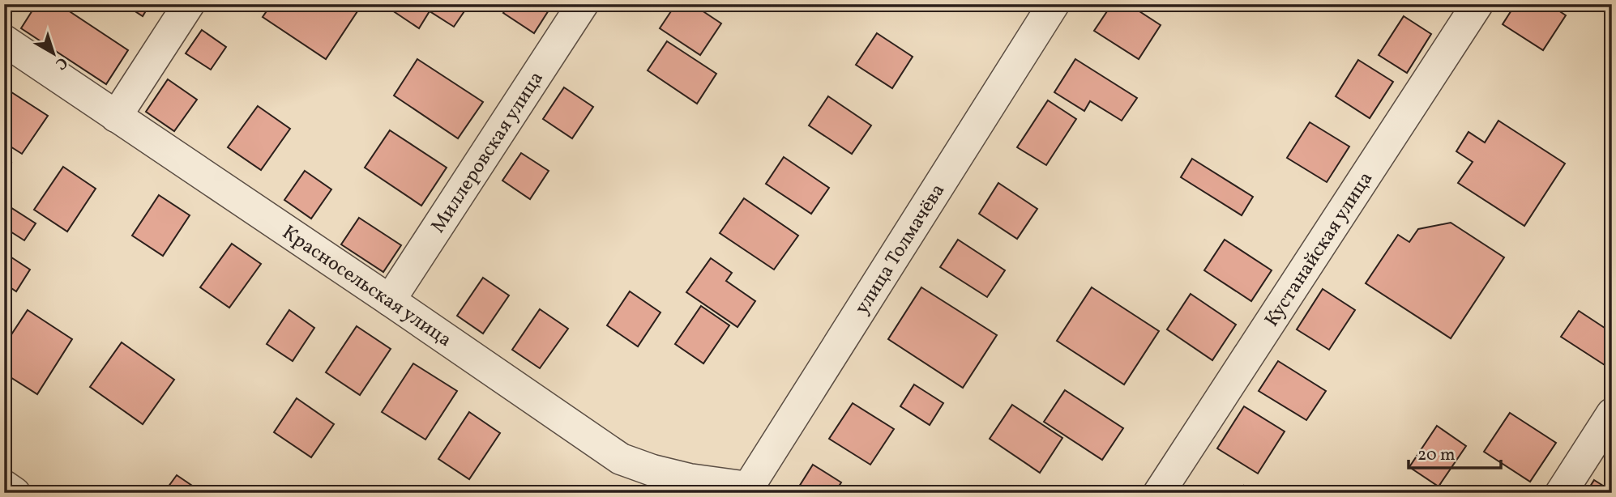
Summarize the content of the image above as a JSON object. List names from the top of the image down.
{
  "streets": {
    "street": [
      "Миллеровская улица",
      "улица Толмачёва",
      "Кустанайская улица",
      "Красносельская улица"
    ]
  },
  "crossings": [
    ["Миллеровская улица", "Красносельская улица"],
    ["улица Толмачёва", "Красносельская улица"]
  ],
  "scale_bar": "20 m",
  "north": "bottom right"
}
